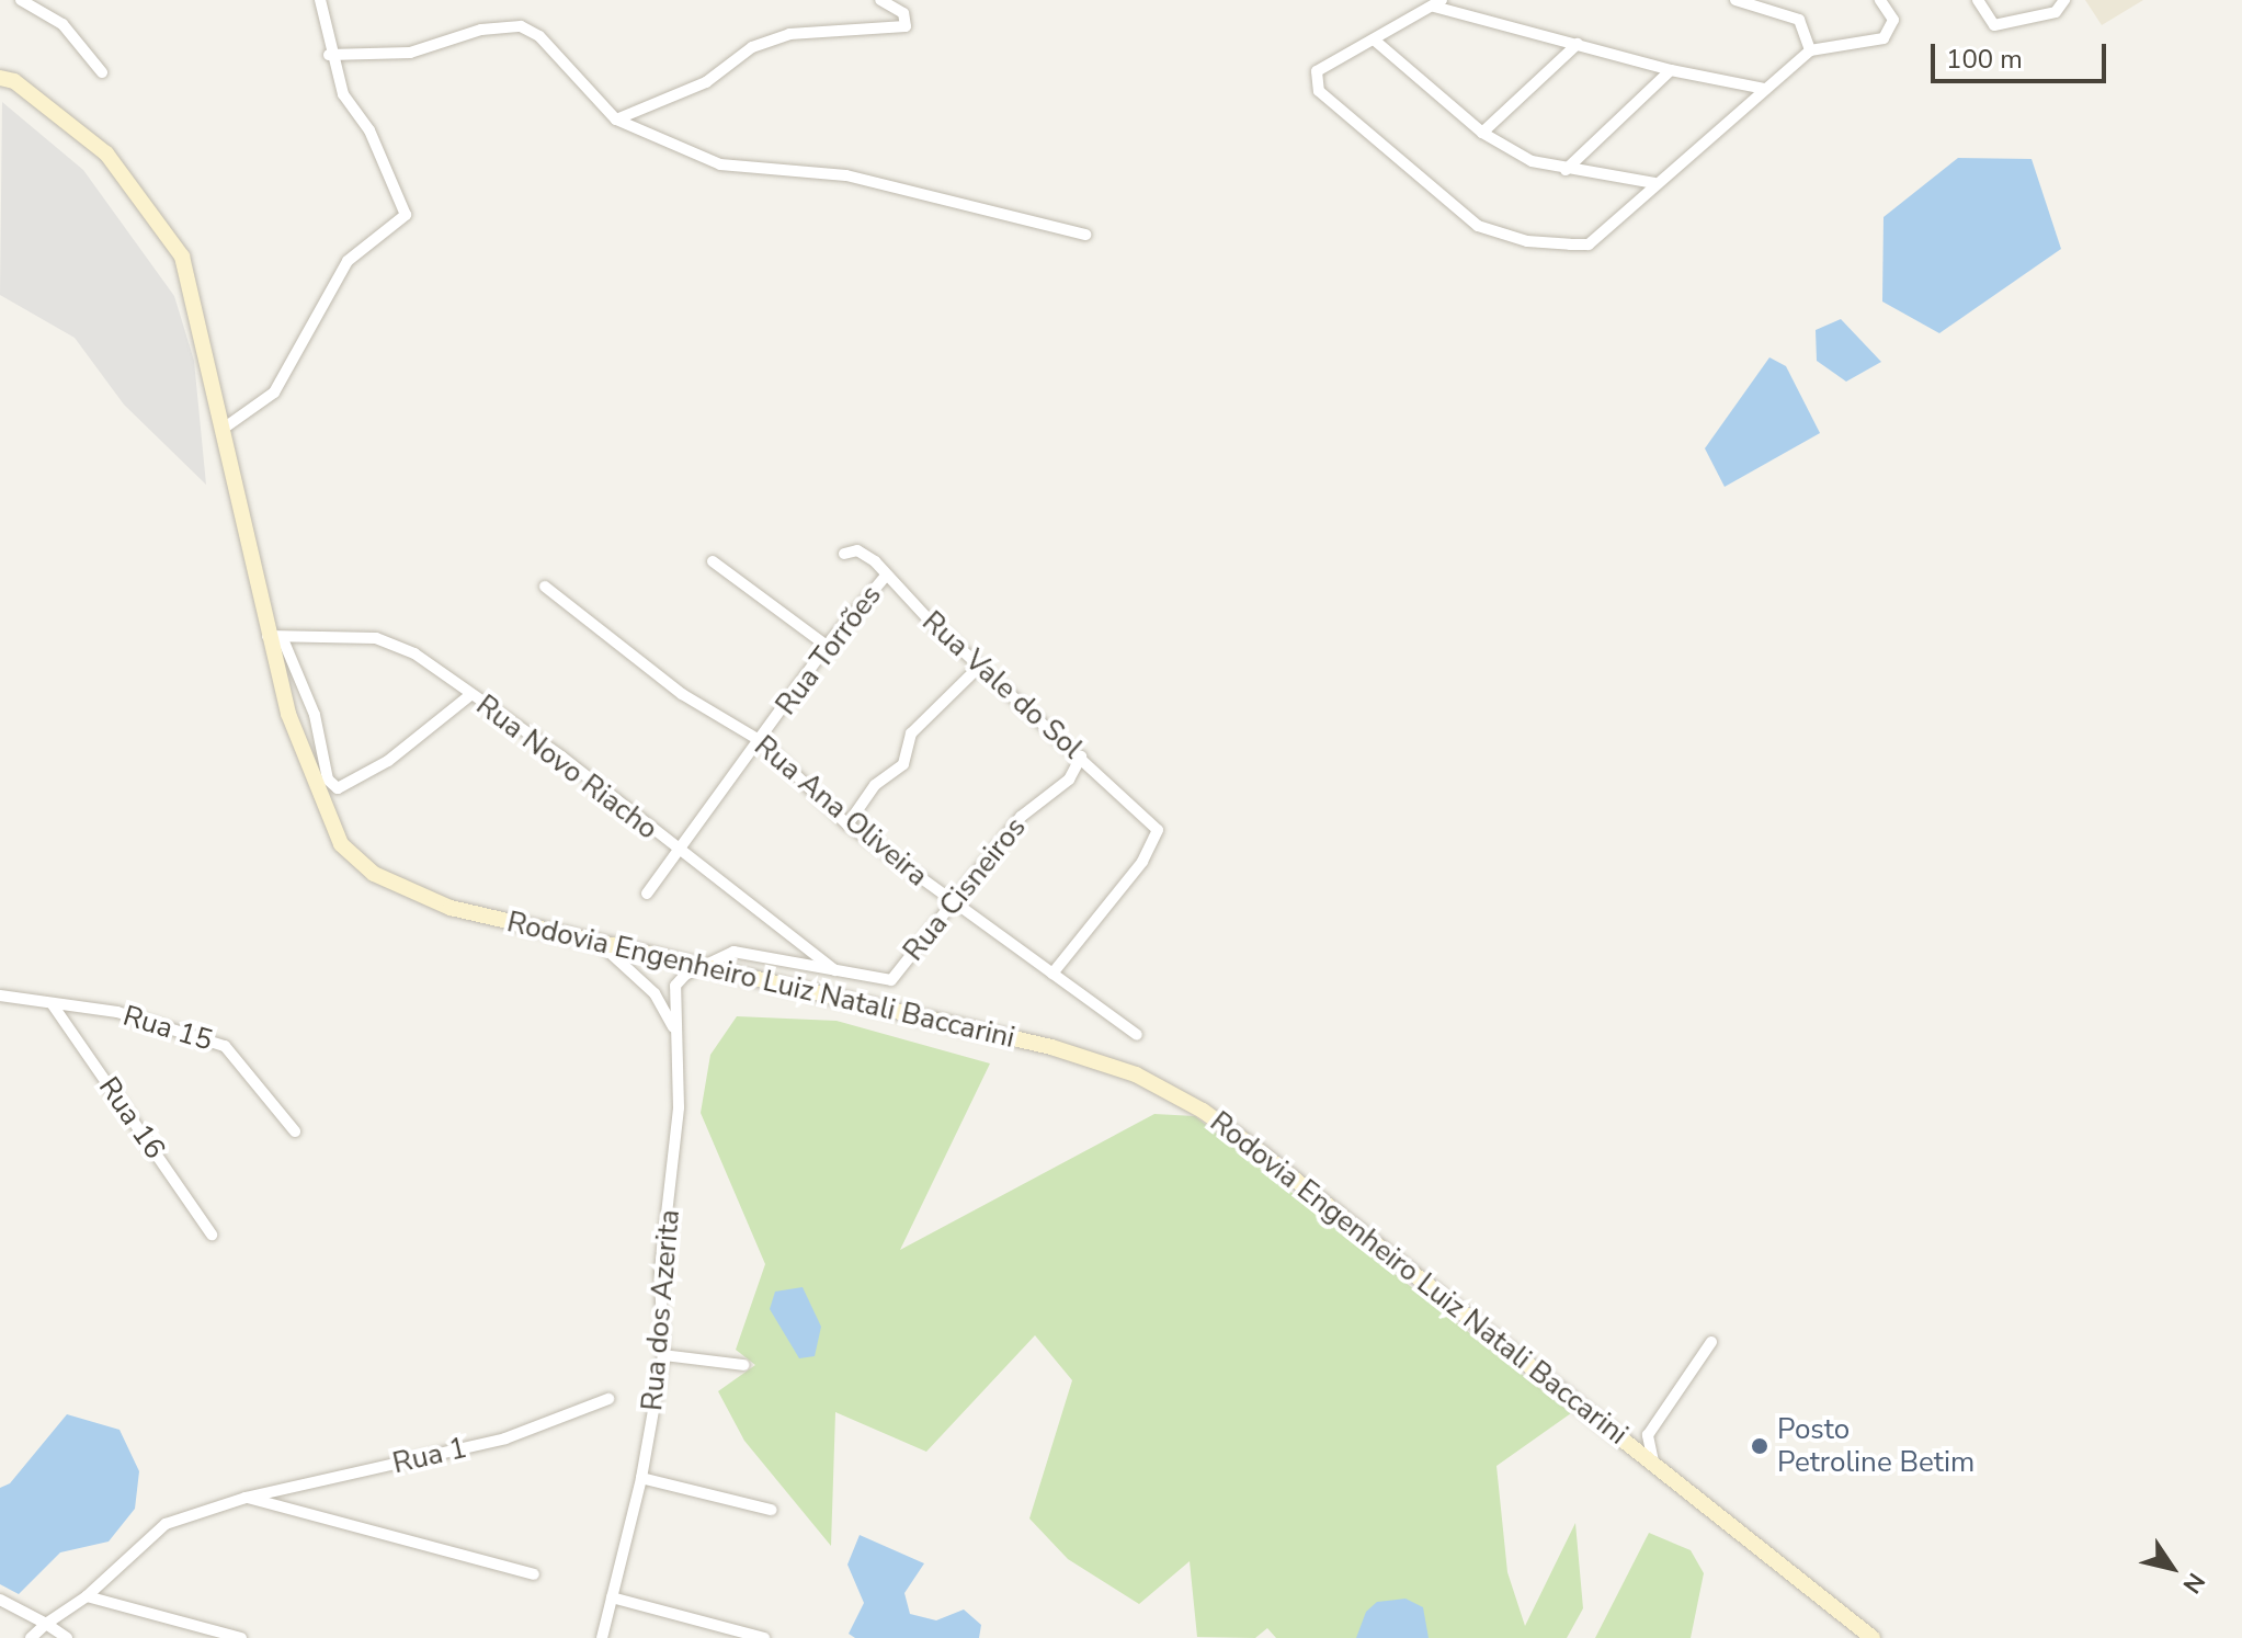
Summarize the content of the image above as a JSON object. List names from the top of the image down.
{
  "streets": {
    "main road": ["Rodovia Engenheiro Luiz Natali Baccarini"],
    "street": [
      "Rua Torrões",
      "Rua Vale do Sol",
      "Rua Novo Riacho",
      "Rua Ana Oliveira",
      "Rua Cisneiros",
      "Rua 15",
      "Rua 16",
      "Rua dos Azerita",
      "Rua 1"
    ]
  },
  "crossings": [
    ["Rua Torrões", "Rua Vale do Sol"],
    ["Rua Torrões", "Rua Novo Riacho"],
    ["Rua Torrões", "Rua Ana Oliveira"],
    ["Rua Vale do Sol", "Rua Ana Oliveira"],
    ["Rua Vale do Sol", "Rua Cisneiros"],
    ["Rua Novo Riacho", "Rua Cisneiros"],
    ["Rua Novo Riacho", "Rodovia Engenheiro Luiz Natali Baccarini"],
    ["Rua Ana Oliveira", "Rua Cisneiros"],
    ["Rodovia Engenheiro Luiz Natali Baccarini", "Rua dos Azerita"],
    ["Rua 15", "Rua 16"]
  ],
  "places": ["Posto Petroline Betim"],
  "scale_bar": "100 m",
  "north": "bottom right"
}
